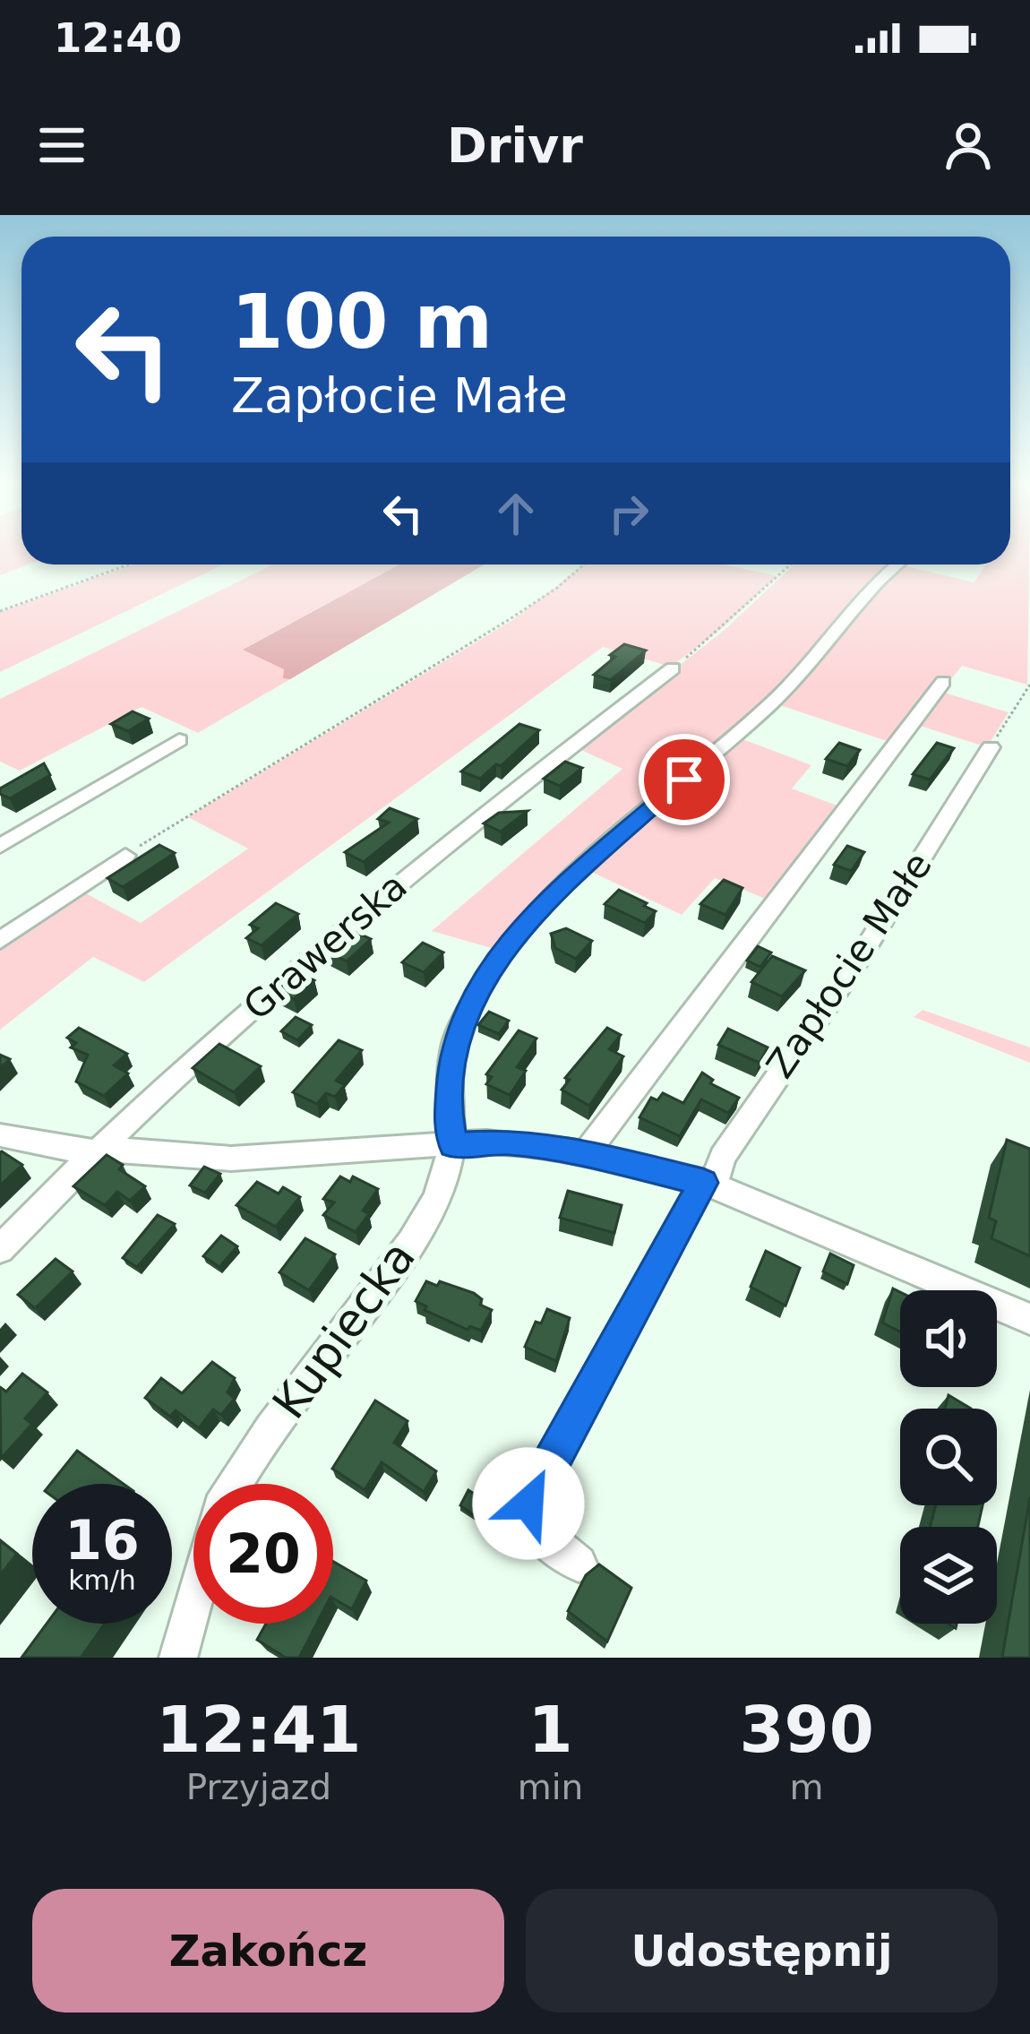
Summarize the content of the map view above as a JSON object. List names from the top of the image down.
{
  "streets": {
    "street": ["Grawerska", "Zapłocie Małe", "Kupiecka"]
  },
  "page": {
    "status": "12:40",
    "header": "Drivr",
    "turn": ["100 m", "Zapłocie Małe"],
    "speed": "16 km/h",
    "limit": "20",
    "eta": [
      "12:41",
      "Przyjazd",
      "1",
      "min",
      "390",
      "m"
    ],
    "buttons": ["Zakończ", "Udostępnij"]
  }
}
